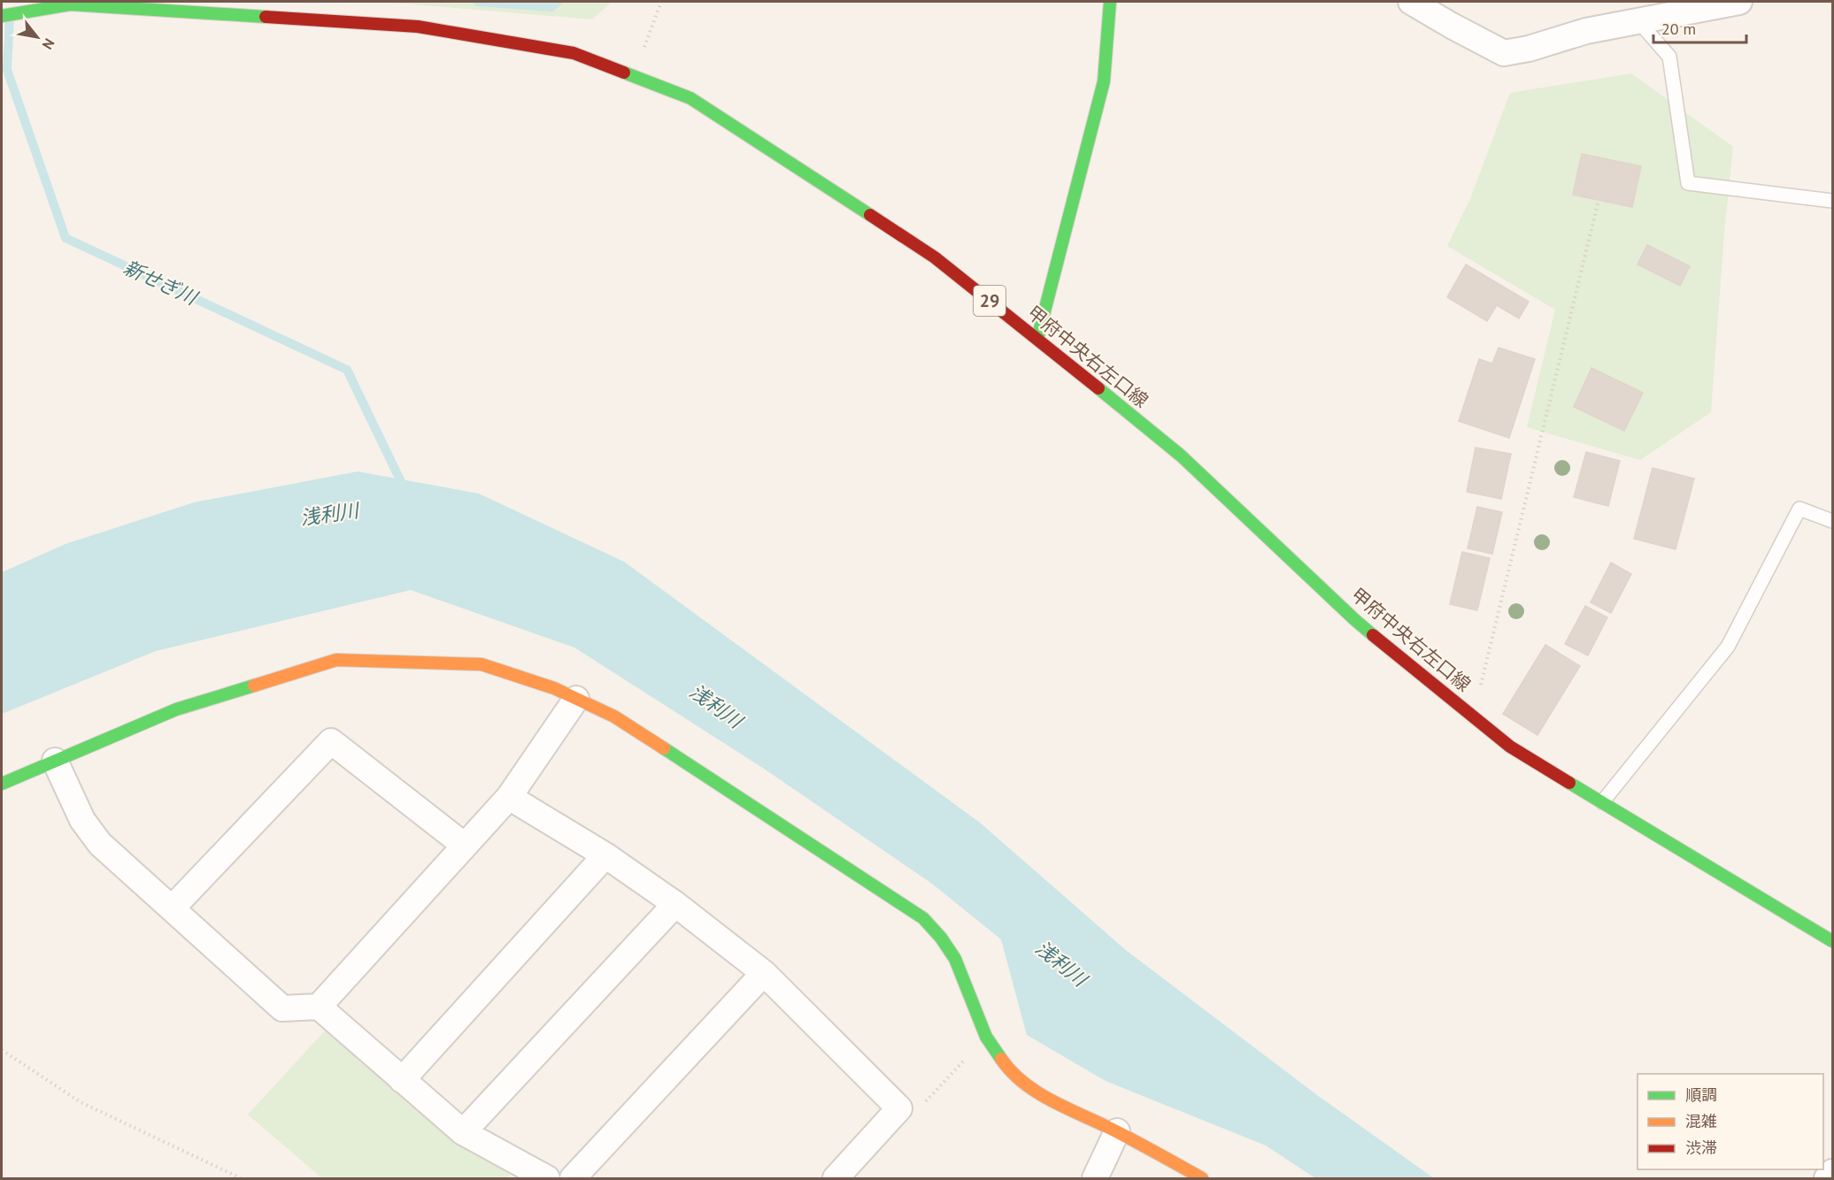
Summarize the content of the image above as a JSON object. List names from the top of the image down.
{
  "streets": {
    "main road": ["29", "甲府中央右左口線"]
  },
  "water": ["新せぎ川", "浅利川"],
  "legend": ["順調", "混雑", "渋滞"],
  "scale_bar": "20 m",
  "north": "bottom right"
}
